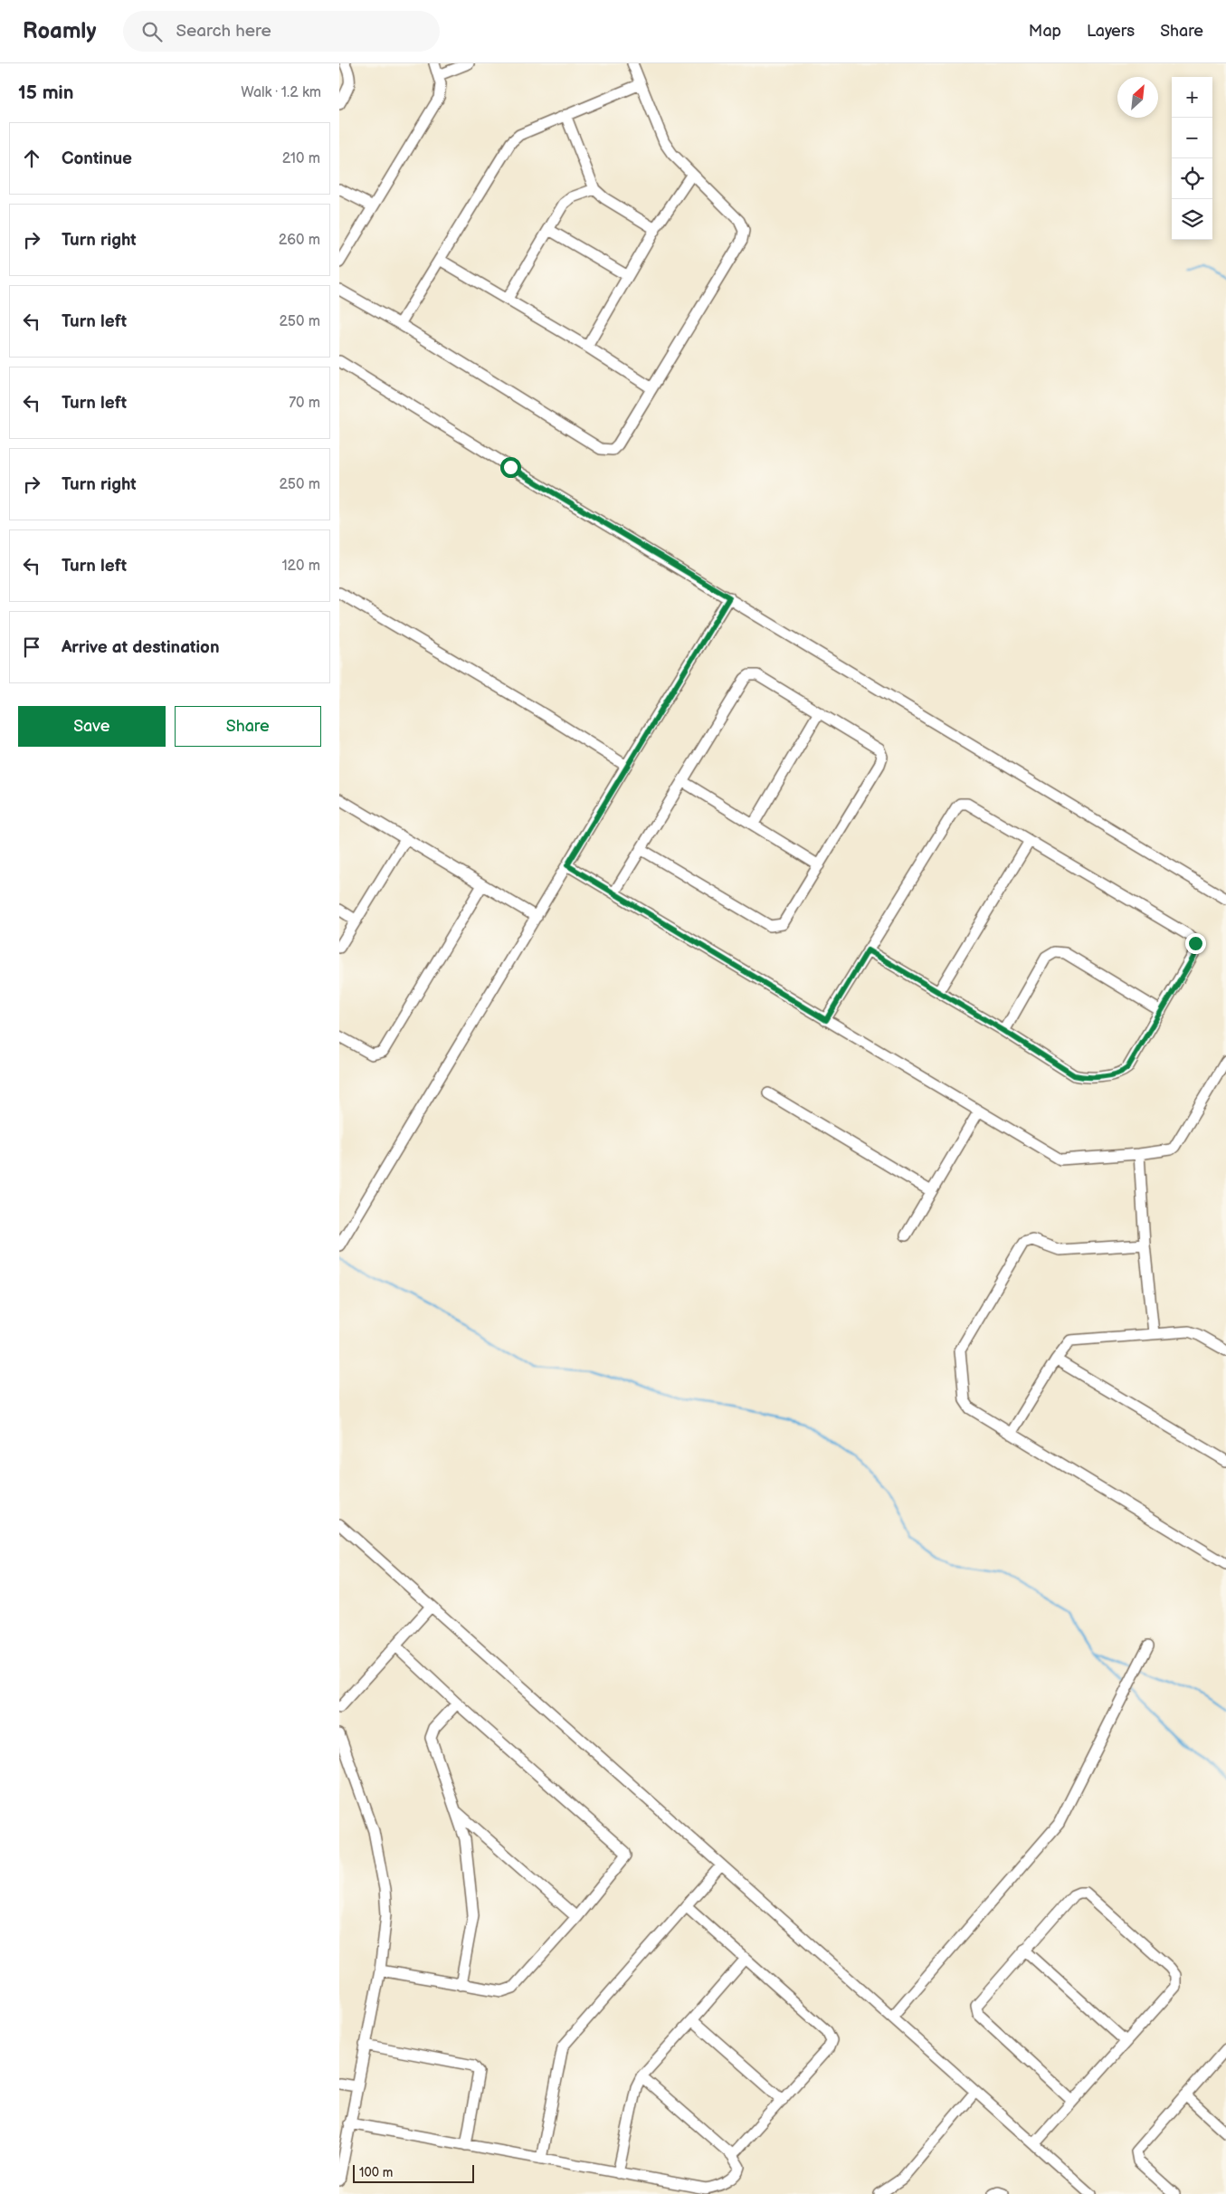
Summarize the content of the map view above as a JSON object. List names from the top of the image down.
{
  "scale_bar": "100 m",
  "north": "top right",
  "page": {
    "header": "Roamly",
    "search": "Search here",
    "nav": ["Map", "Layers", "Share"],
    "heading": ["15 min", "Walk · 1.2 km"],
    "map_buttons": ["+", "−"],
    "list": [
      ["Continue", "210 m"],
      ["Turn right", "260 m"],
      ["Turn left", "250 m"],
      ["Turn left", "70 m"],
      ["Turn right", "250 m"],
      ["Turn left", "120 m"],
      "Arrive at destination"
    ],
    "buttons": ["Save", "Share"],
    "scale": "100 m"
  }
}
